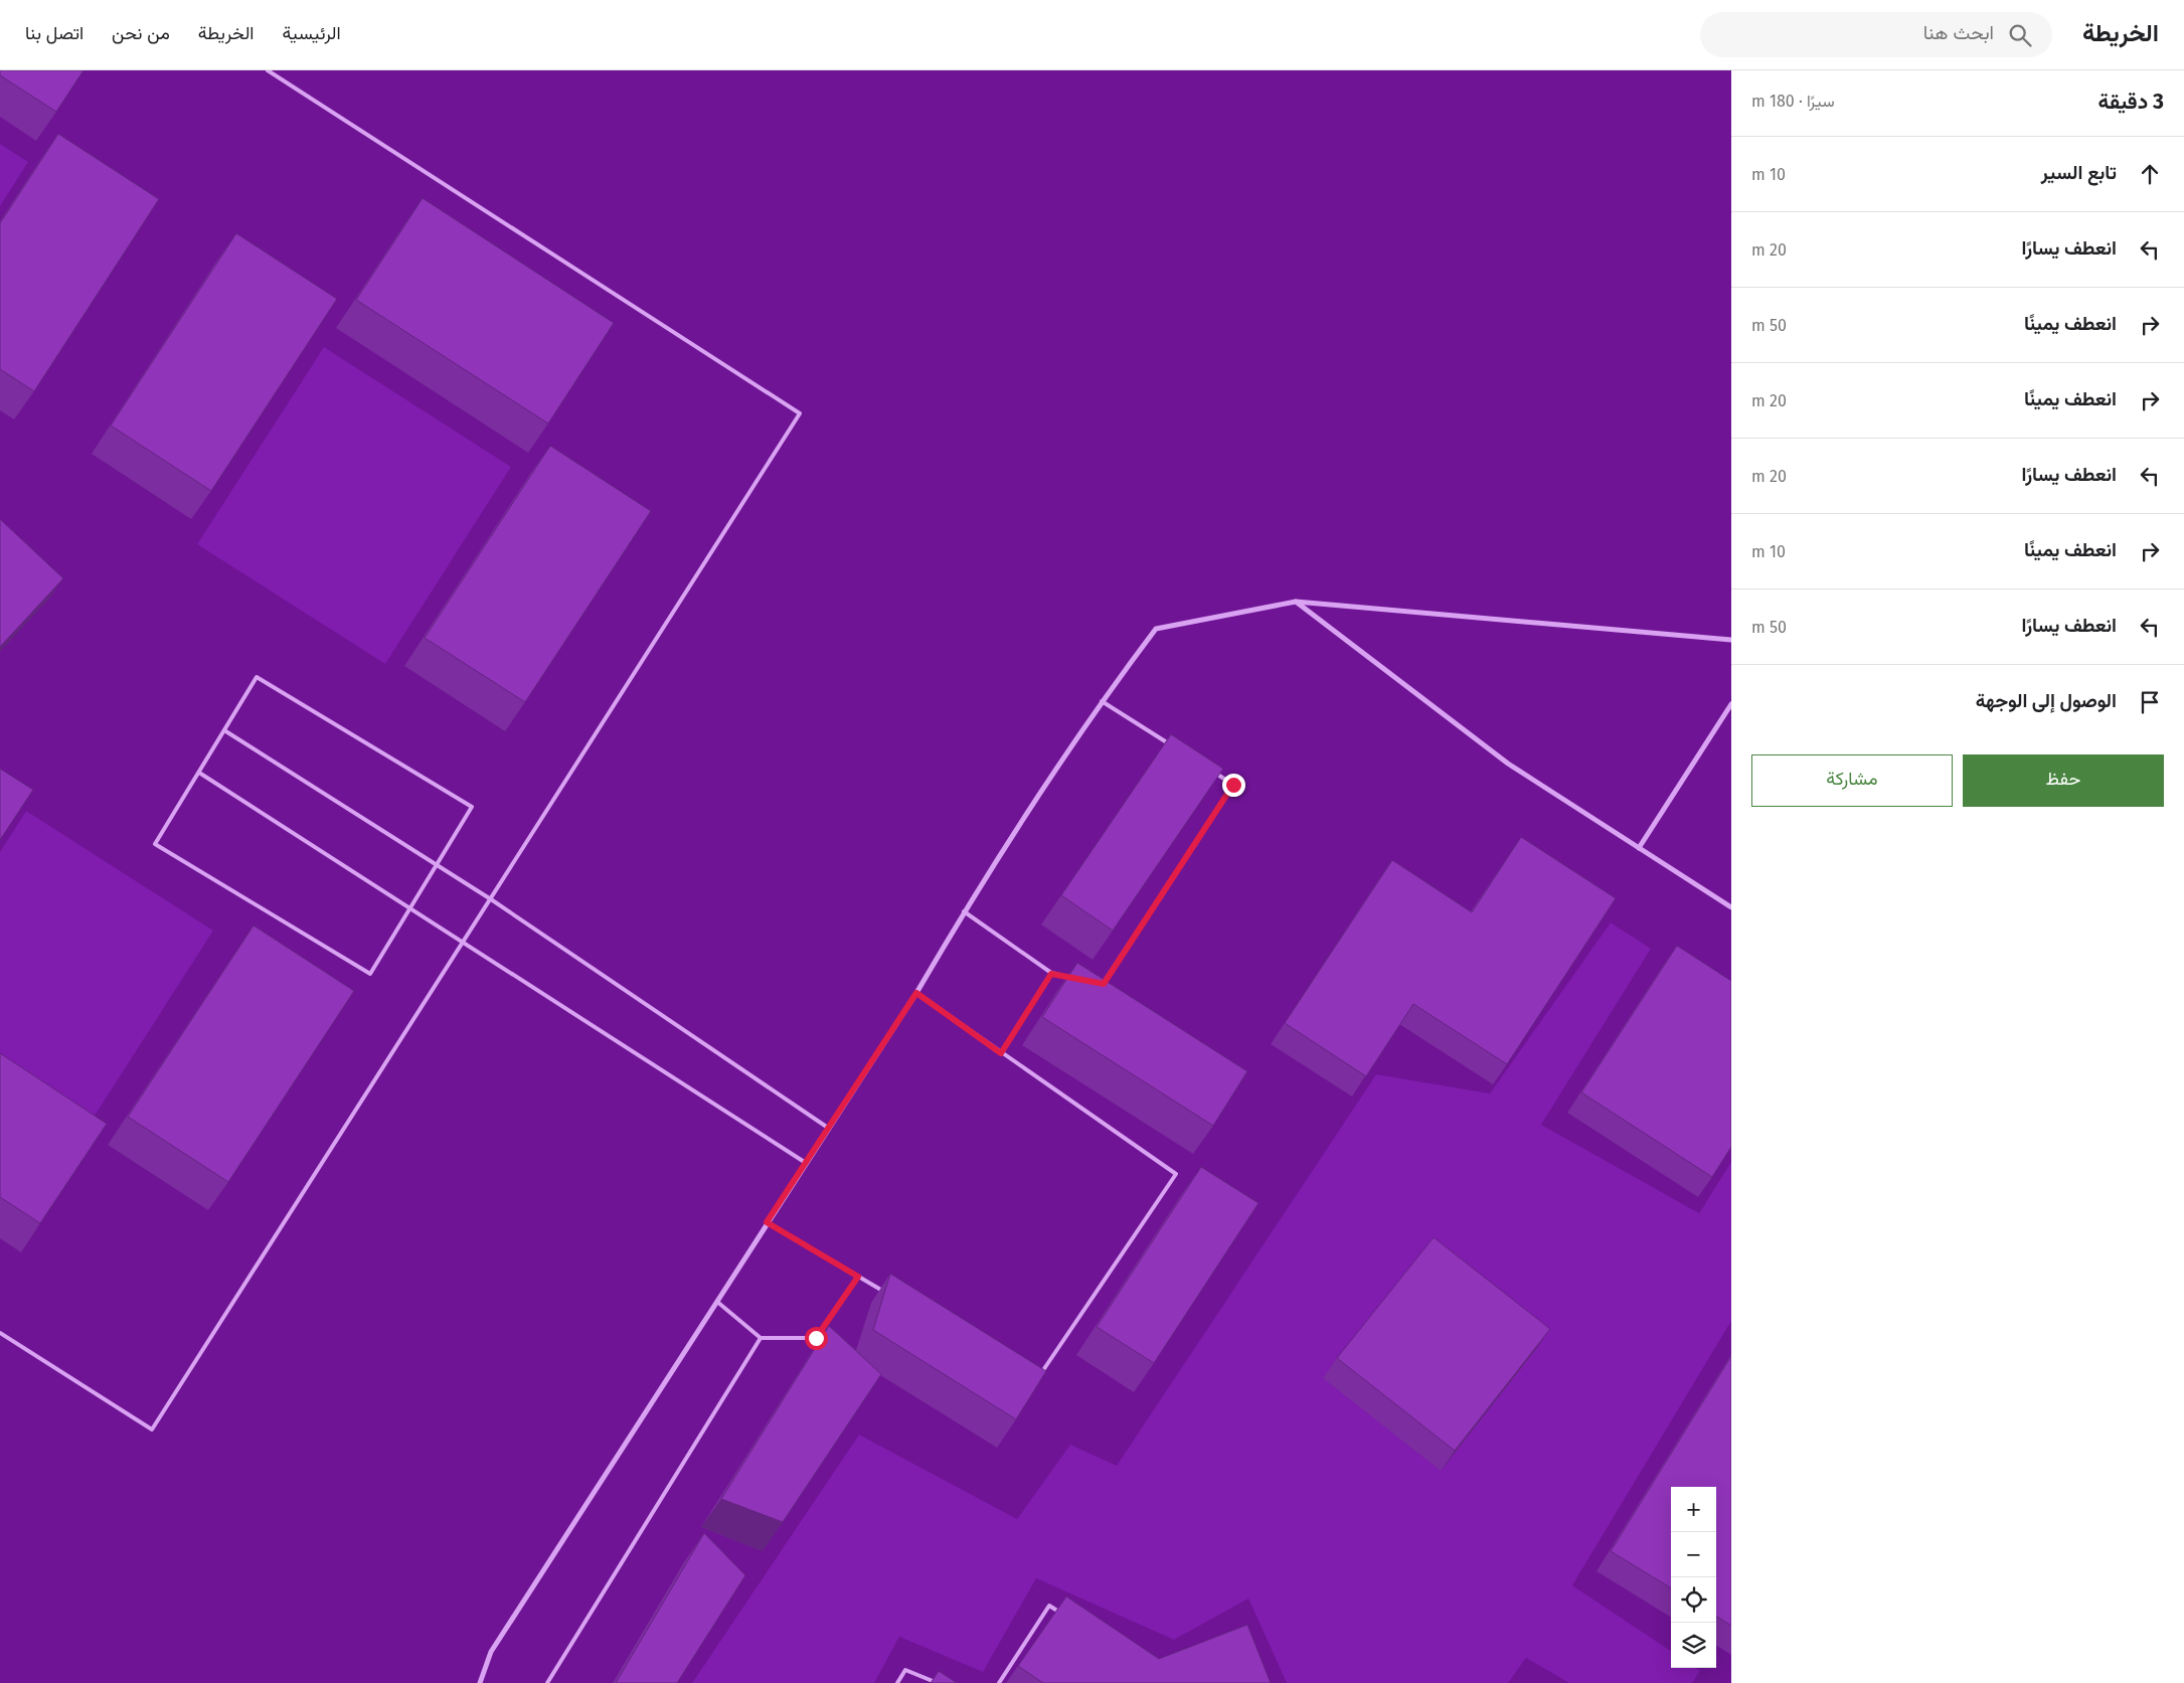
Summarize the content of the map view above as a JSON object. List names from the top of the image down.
{
  "page": {
    "header": "الخريطة",
    "search": "ابحث هنا",
    "nav": [
      "الرئيسية",
      "الخريطة",
      "من نحن",
      "اتصل بنا"
    ],
    "heading": ["3 دقيقة", "سيرًا · 180 m"],
    "list": [
      ["تابع السير", "10 m"],
      ["انعطف يسارًا", "20 m"],
      ["انعطف يمينًا", "50 m"],
      ["انعطف يمينًا", "20 m"],
      ["انعطف يسارًا", "20 m"],
      ["انعطف يمينًا", "10 m"],
      ["انعطف يسارًا", "50 m"],
      "الوصول إلى الوجهة"
    ],
    "buttons": ["حفظ", "مشاركة"],
    "map_buttons": ["+", "−"]
  }
}
